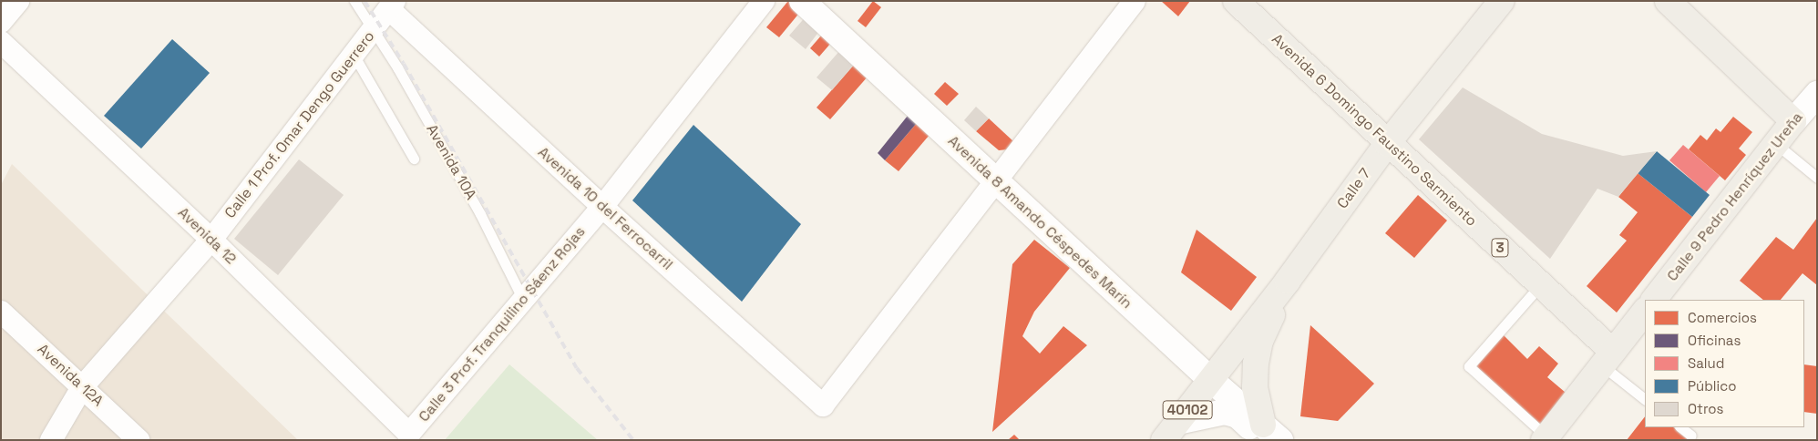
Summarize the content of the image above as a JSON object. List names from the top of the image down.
{
  "streets": {
    "main road": [
      "Avenida 6 Domingo Faustino Sarmiento",
      "Calle 7",
      "Calle 9 Pedro Henríquez Ureña",
      "3",
      "40102"
    ],
    "street": [
      "Calle 1 Prof. Omar Dengo Guerrero",
      "Avenida 10 del Ferrocarril",
      "Avenida 8 Amando Céspedes Marín",
      "Avenida 12",
      "Calle 3 Prof. Tranquilino Sáenz Rojas",
      "Avenida 12A"
    ],
    "lane": ["Avenida 10A"]
  },
  "crossings": [
    ["Calle 1 Prof. Omar Dengo Guerrero", "Avenida 10A"],
    ["Calle 1 Prof. Omar Dengo Guerrero", "Avenida 10 del Ferrocarril"],
    ["Calle 1 Prof. Omar Dengo Guerrero", "Avenida 12"],
    ["Calle 1 Prof. Omar Dengo Guerrero", "Avenida 12A"],
    ["Avenida 6 Domingo Faustino Sarmiento", "Calle 7"],
    ["Avenida 10A", "Calle 3 Prof. Tranquilino Sáenz Rojas"],
    ["Calle 7", "Avenida 8 Amando Céspedes Marín"],
    ["Calle 7", "40102"],
    ["Avenida 10 del Ferrocarril", "Avenida 8 Amando Céspedes Marín"],
    ["Avenida 10 del Ferrocarril", "Calle 3 Prof. Tranquilino Sáenz Rojas"],
    ["Avenida 8 Amando Céspedes Marín", "40102"],
    ["Avenida 12", "Calle 3 Prof. Tranquilino Sáenz Rojas"]
  ],
  "legend": [
    "Comercios",
    "Oficinas",
    "Salud",
    "Público",
    "Otros"
  ]
}
